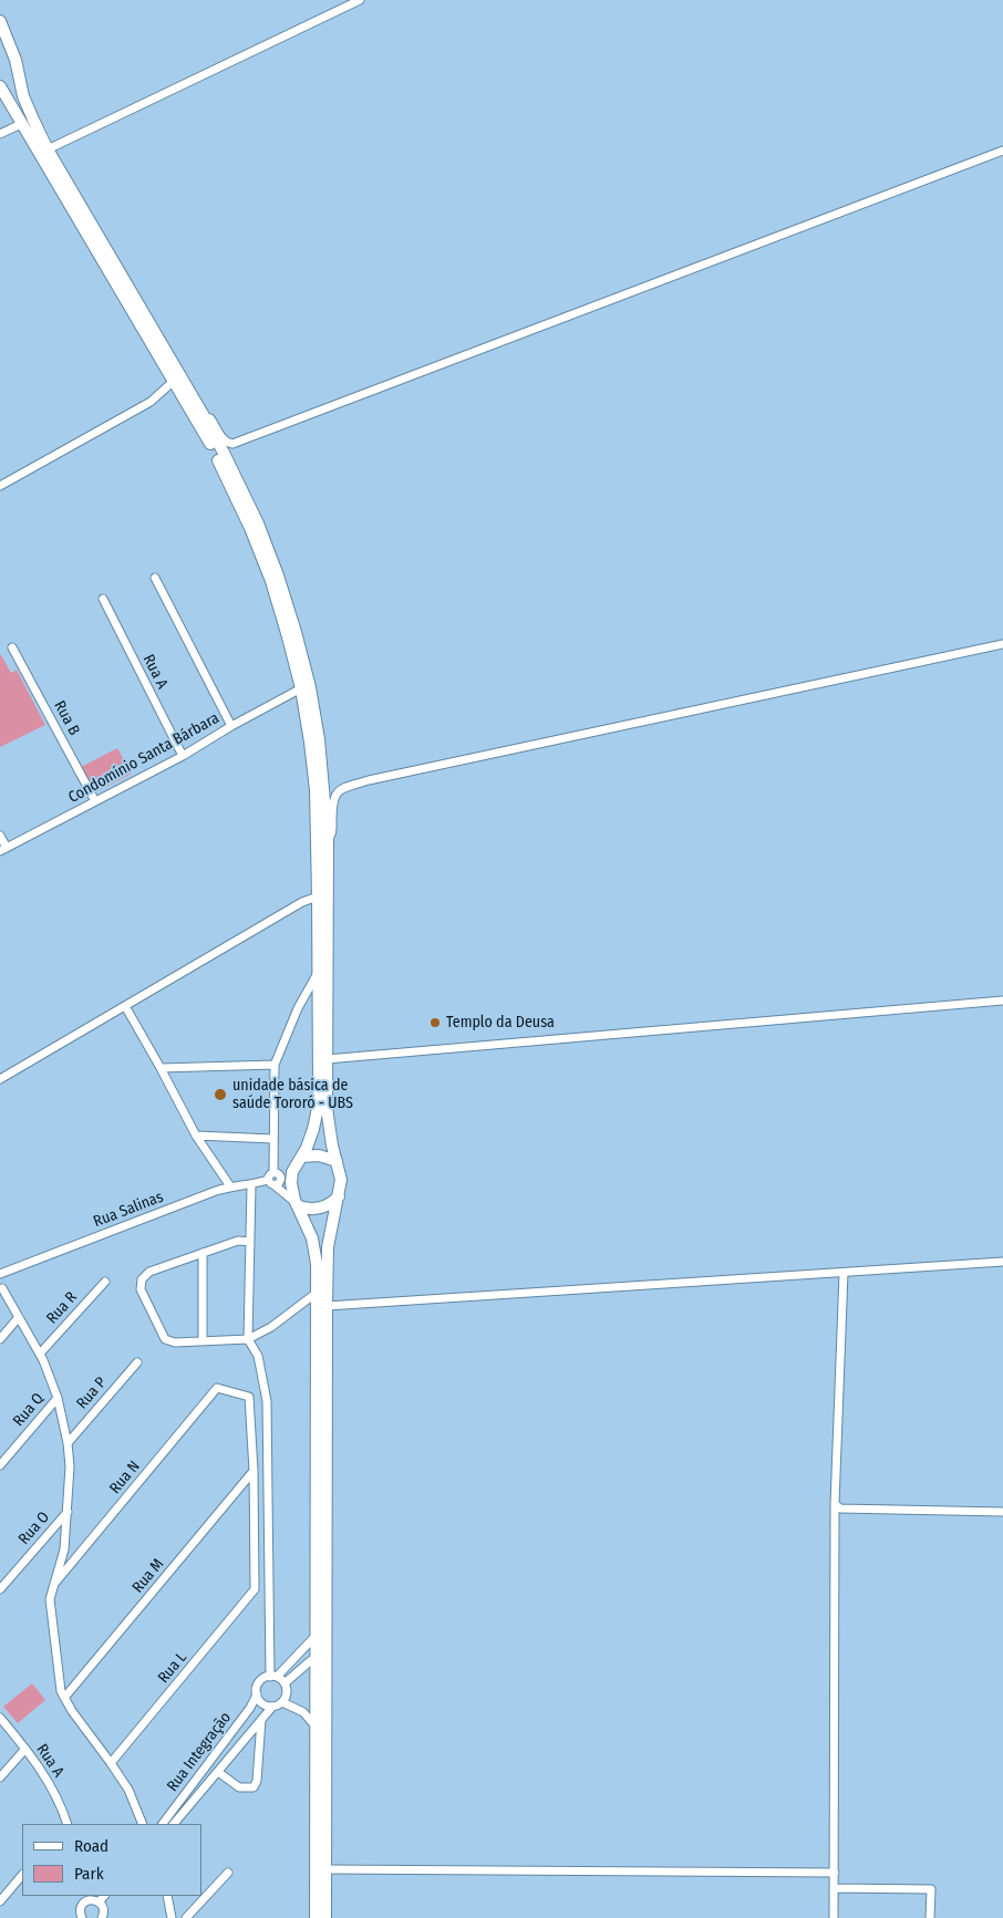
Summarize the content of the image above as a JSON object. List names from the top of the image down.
{
  "streets": {
    "street": [
      "Rua A",
      "Rua B",
      "Condomínio Santa Bárbara",
      "Rua Salinas",
      "Rua R",
      "Rua P",
      "Rua Q",
      "Rua N",
      "Rua O",
      "Rua M",
      "Rua L",
      "Rua Integração"
    ]
  },
  "crossings": [
    ["Rua A", "Condomínio Santa Bárbara"],
    ["Rua B", "Condomínio Santa Bárbara"],
    ["Rua N", "Rua M"],
    ["Rua N", "Rua L"],
    ["Rua M", "Rua L"]
  ],
  "places": ["Templo da Deusa", "unidade básica de saúde Tororó - UBS"],
  "legend": ["Road", "Park"]
}
